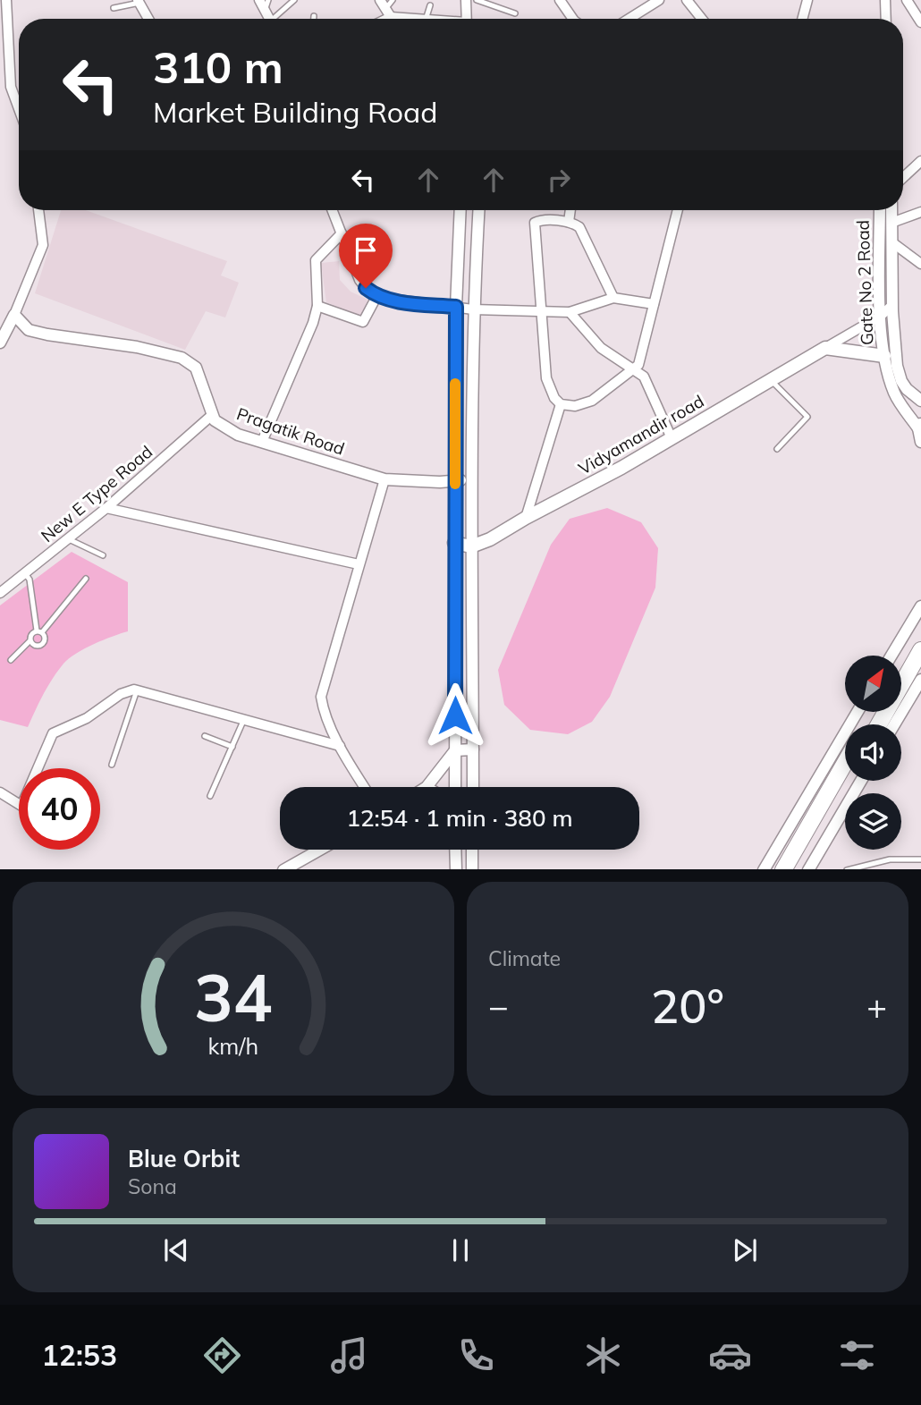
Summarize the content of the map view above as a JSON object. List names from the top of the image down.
{
  "streets": {
    "main road": ["Vidyamandir road"],
    "street": ["Gate No 2 Road", "Pragatik Road", "New E Type Road"]
  },
  "crossings": [
    ["Pragatik Road", "New E Type Road"]
  ],
  "north": "top right",
  "page": {
    "turn": ["310 m", "Market Building Road"],
    "limit": "40",
    "trip": "12:54 · 1 min · 380 m",
    "tile": "Climate",
    "heat": ["−", "20°", "+"],
    "song": ["Blue Orbit", "Sona"],
    "tabs": "12:53",
    "gauge": ["34", "km/h"]
  }
}
